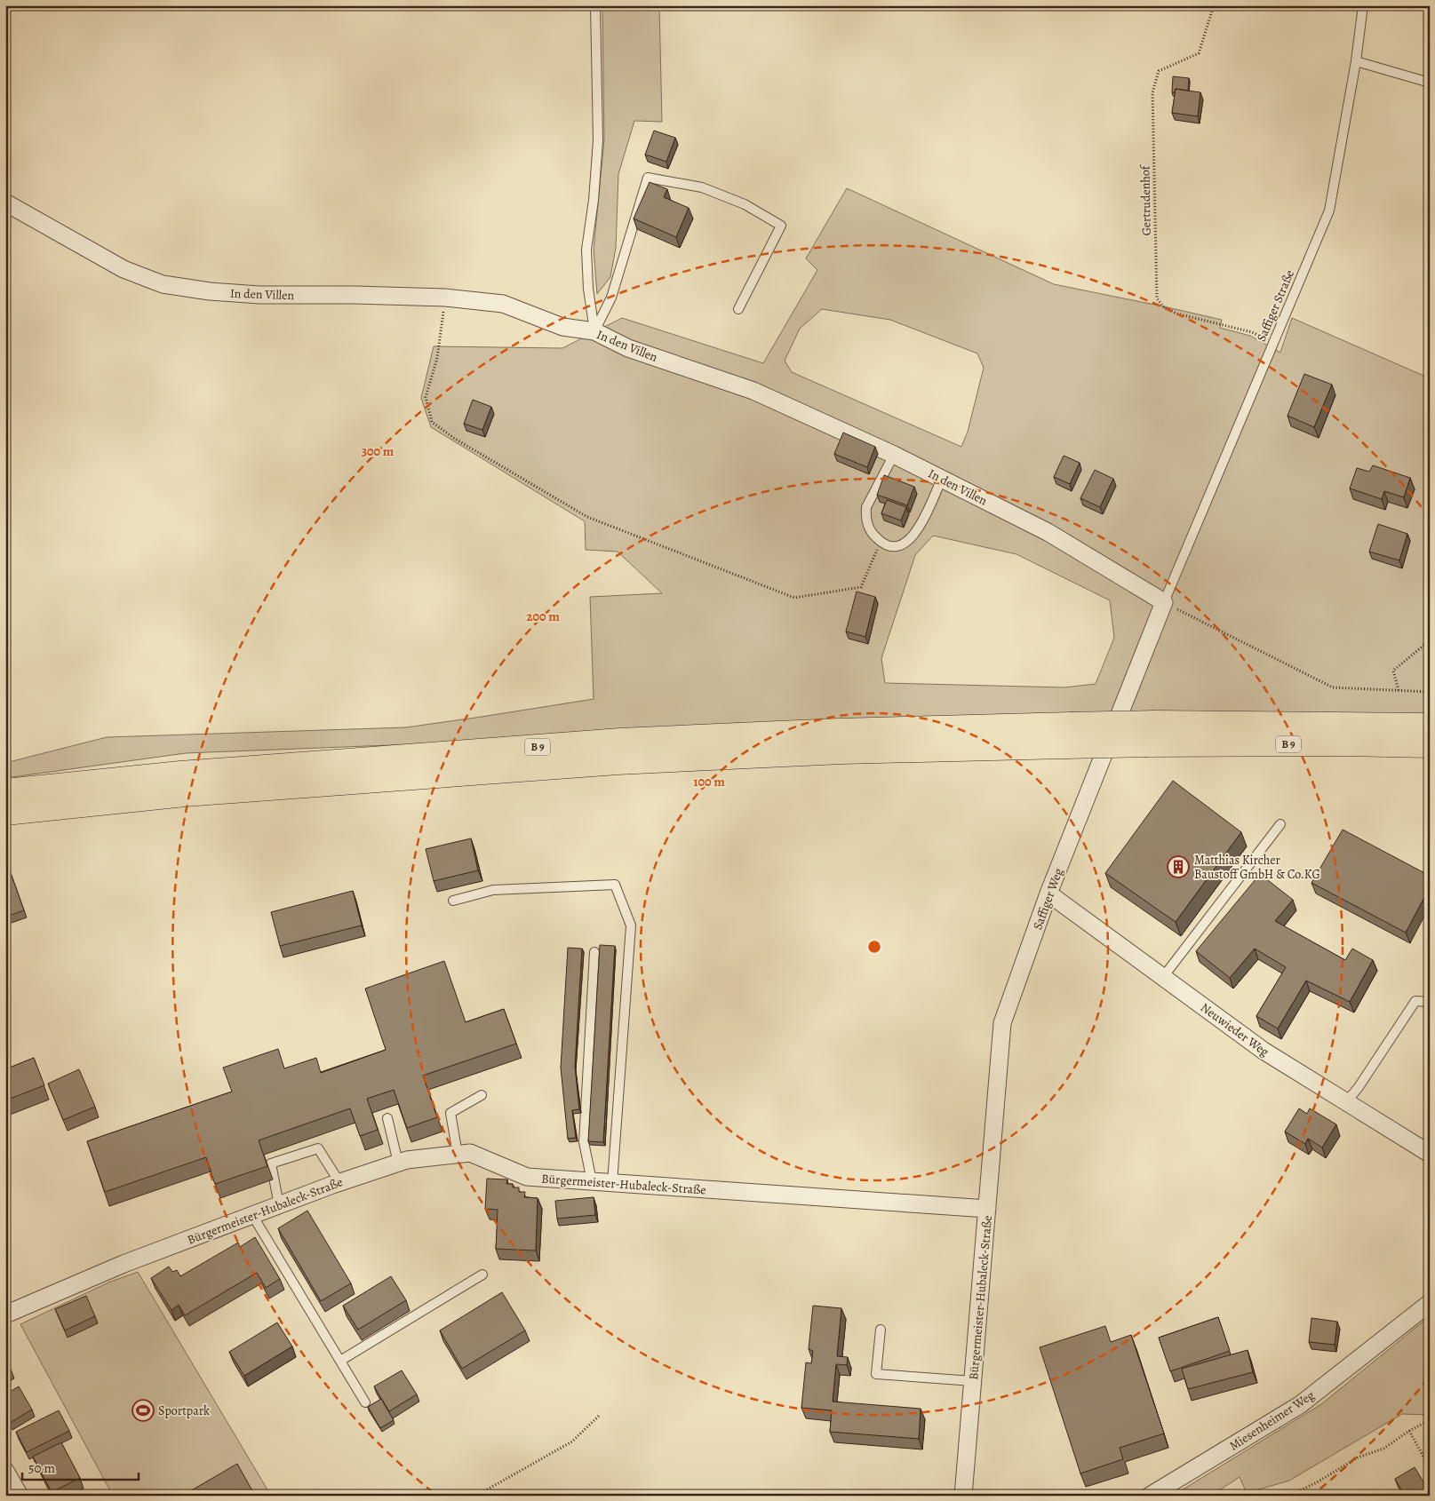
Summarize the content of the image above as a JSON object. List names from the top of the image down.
{
  "streets": {
    "highway": ["B 9"],
    "street": [
      "In den Villen",
      "Saffiger Weg",
      "Neuwieder Weg",
      "Bürgermeister-Hubaleck-Straße",
      "Miesenheimer Weg"
    ],
    "lane": ["Saffiger Straße"],
    "path": ["Gertrudenhof"]
  },
  "crossings": [
    ["Gertrudenhof", "Saffiger Straße"],
    ["In den Villen", "Saffiger Straße"],
    ["In den Villen", "Saffiger Weg"],
    ["Saffiger Straße", "Saffiger Weg"],
    ["Saffiger Weg", "Neuwieder Weg"],
    ["Saffiger Weg", "Bürgermeister-Hubaleck-Straße"]
  ],
  "places": {
    "building": ["Matthias Kircher Baustoff GmbH & Co.KG"],
    "sports": ["Sportpark"]
  },
  "scale_bar": "50 m",
  "rings": ["300 m", "200 m", "100 m"]
}
